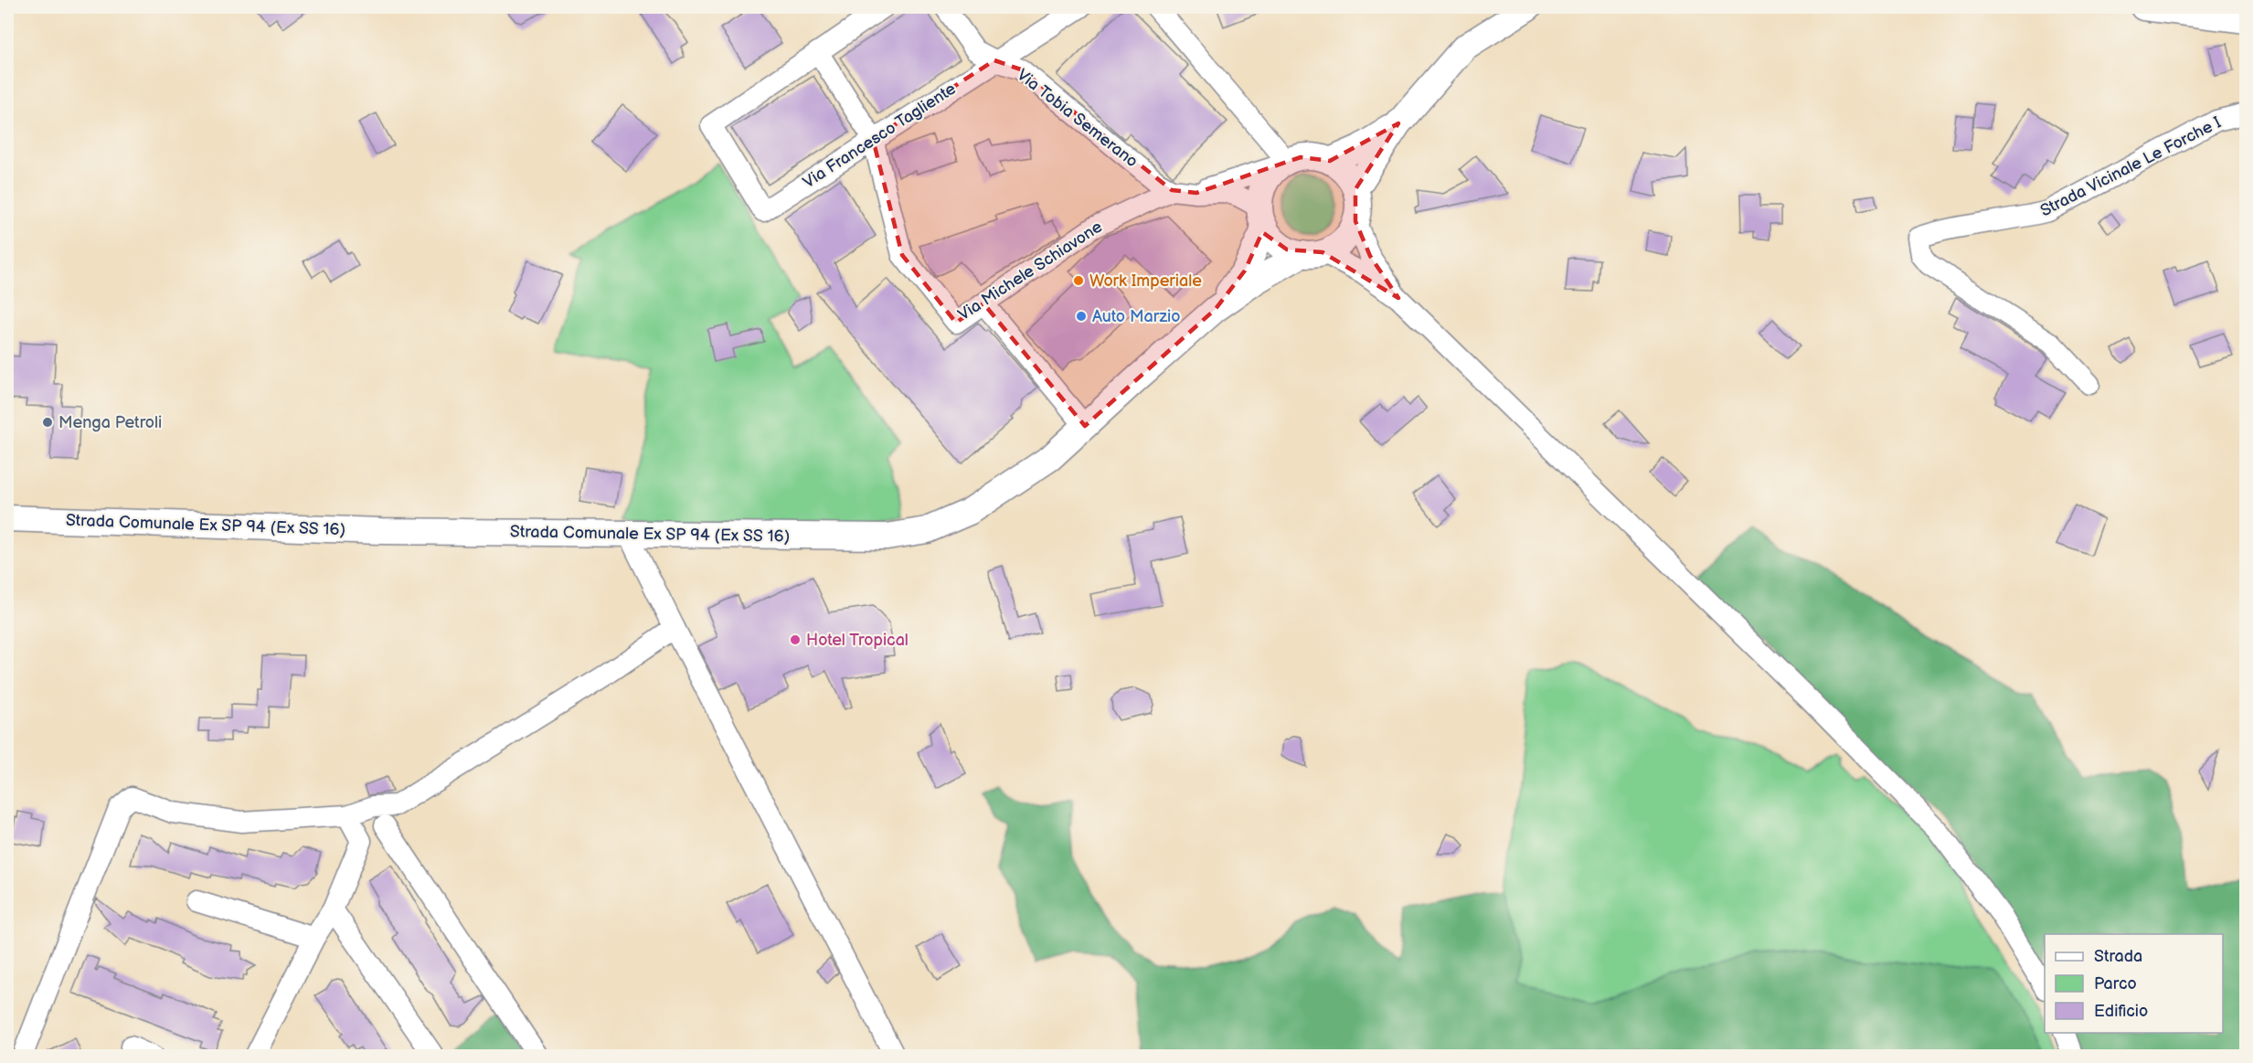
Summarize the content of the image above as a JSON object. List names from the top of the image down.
{
  "streets": {
    "main road": ["Strada Comunale Ex SP 94 (Ex SS 16)"],
    "street": [
      "Via Tobia Semerano",
      "Via Francesco Tagliente",
      "Strada Vicinale Le Forche I",
      "Via Michele Schiavone"
    ]
  },
  "crossings": [
    ["Via Tobia Semerano", "Via Francesco Tagliente"],
    ["Via Tobia Semerano", "Via Michele Schiavone"],
    ["Via Tobia Semerano", "Strada Comunale Ex SP 94 (Ex SS 16)"],
    ["Via Francesco Tagliente", "Via Michele Schiavone"]
  ],
  "places": [
    "Work Imperiale",
    "Auto Marzio",
    "Menga Petroli",
    "Hotel Tropical"
  ],
  "legend": ["Strada", "Parco", "Edificio"]
}
